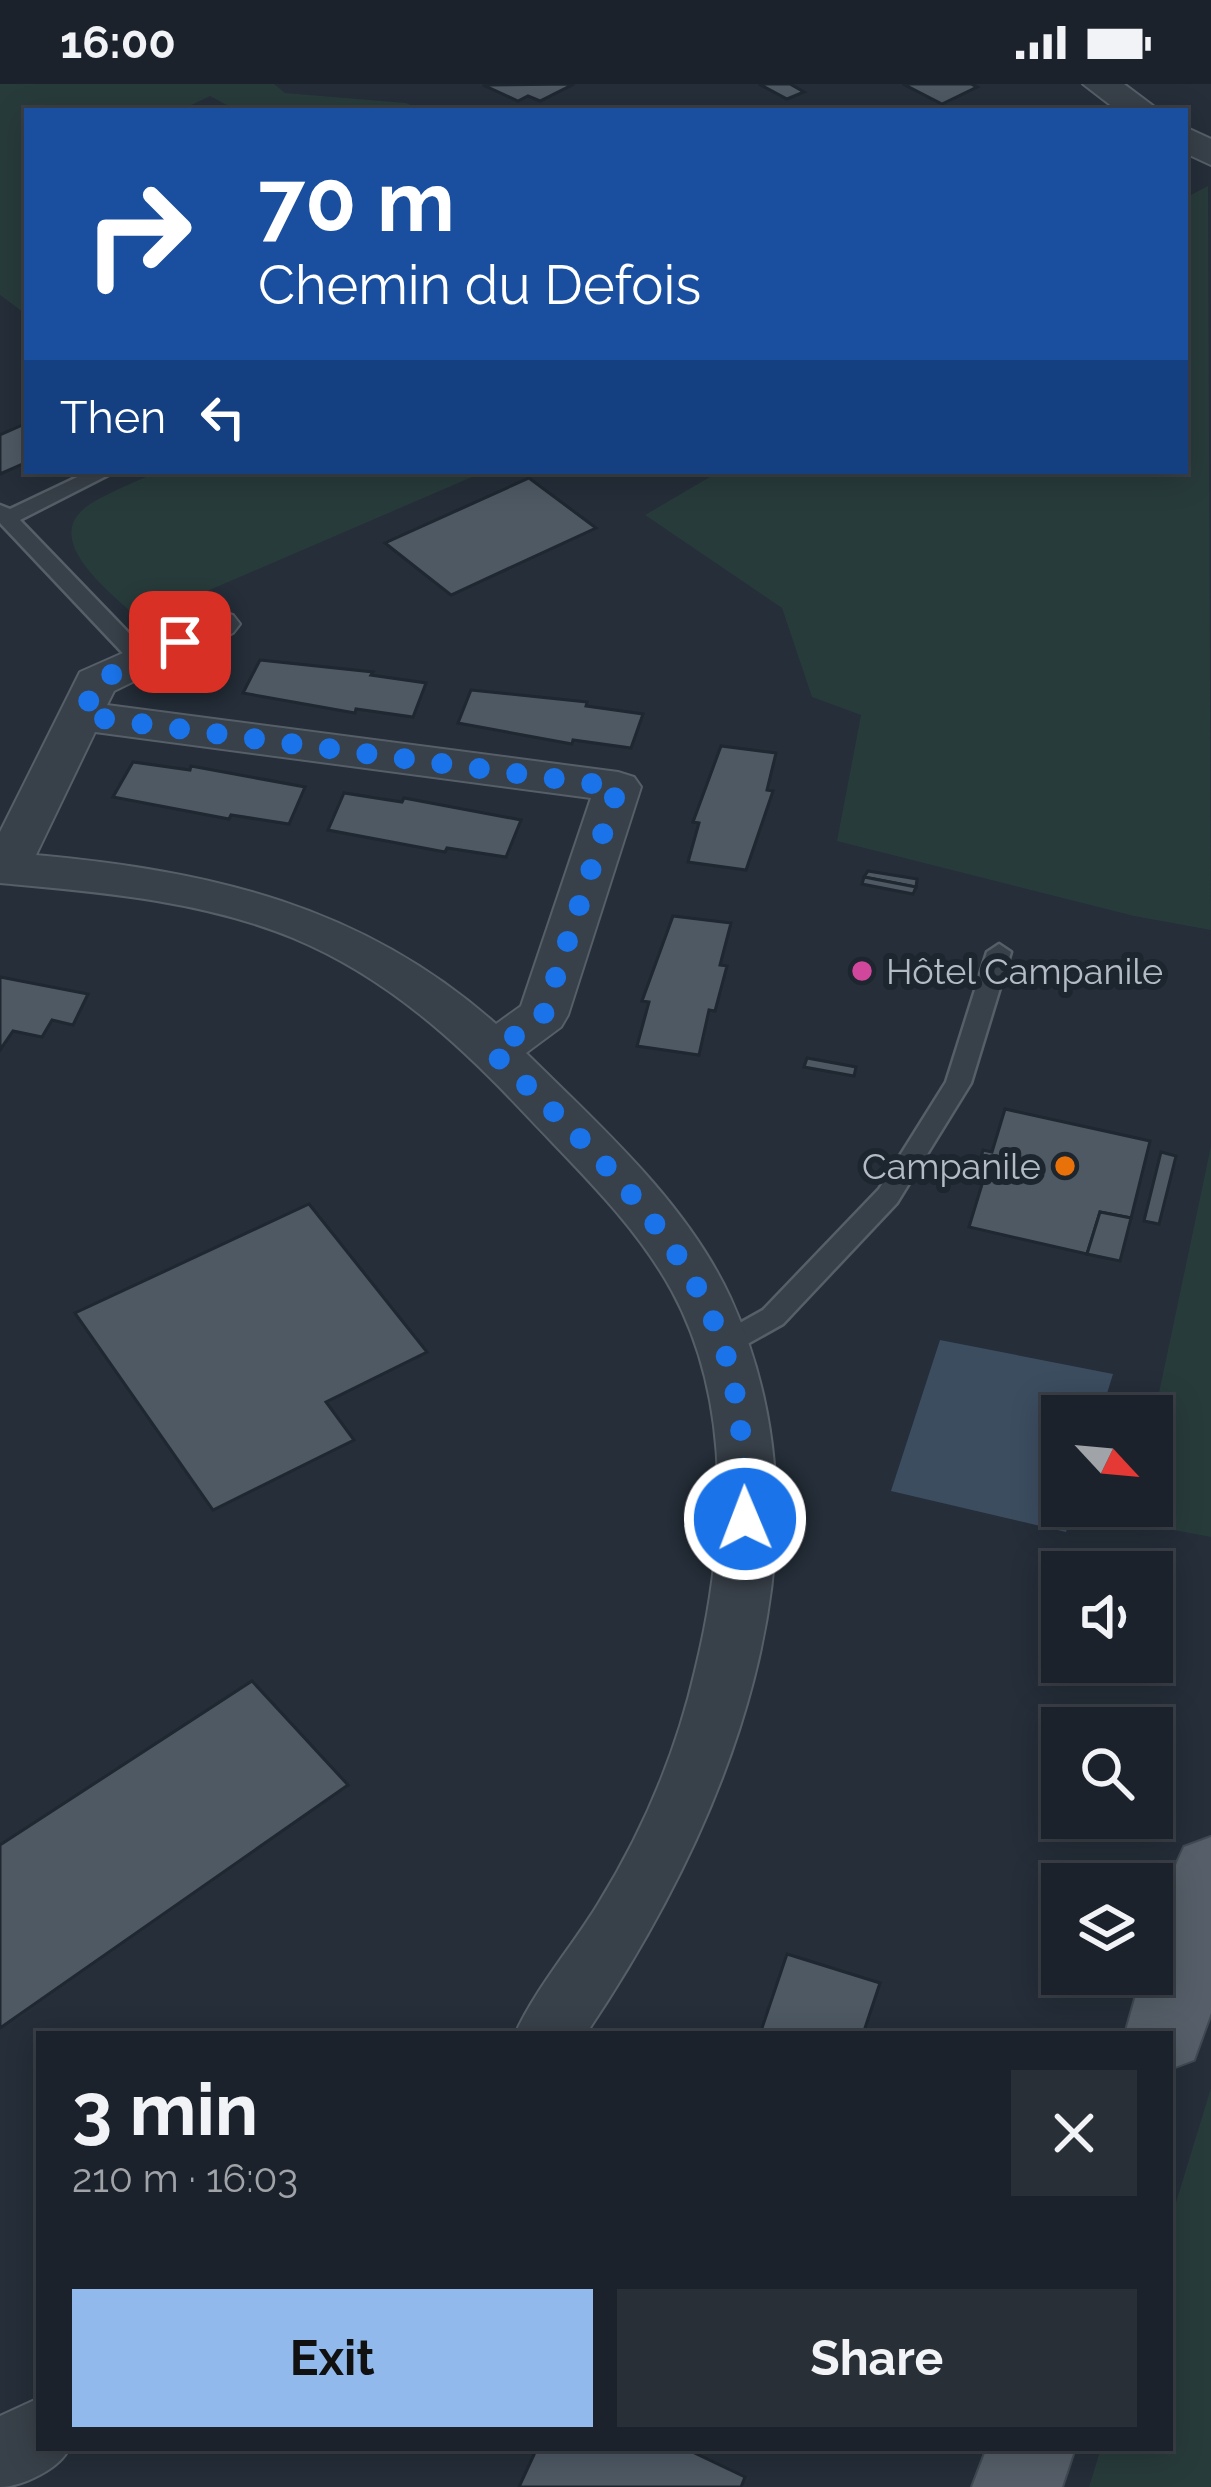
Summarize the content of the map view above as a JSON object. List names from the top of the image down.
{
  "places": ["Hôtel Campanile", "Campanile"],
  "north": "bottom right",
  "page": {
    "status": "16:00",
    "turn": ["70 m", "Chemin du Defois"],
    "then": "Then",
    "heading": ["3 min", "210 m · 16:03"],
    "buttons": ["Exit", "Share"]
  }
}
